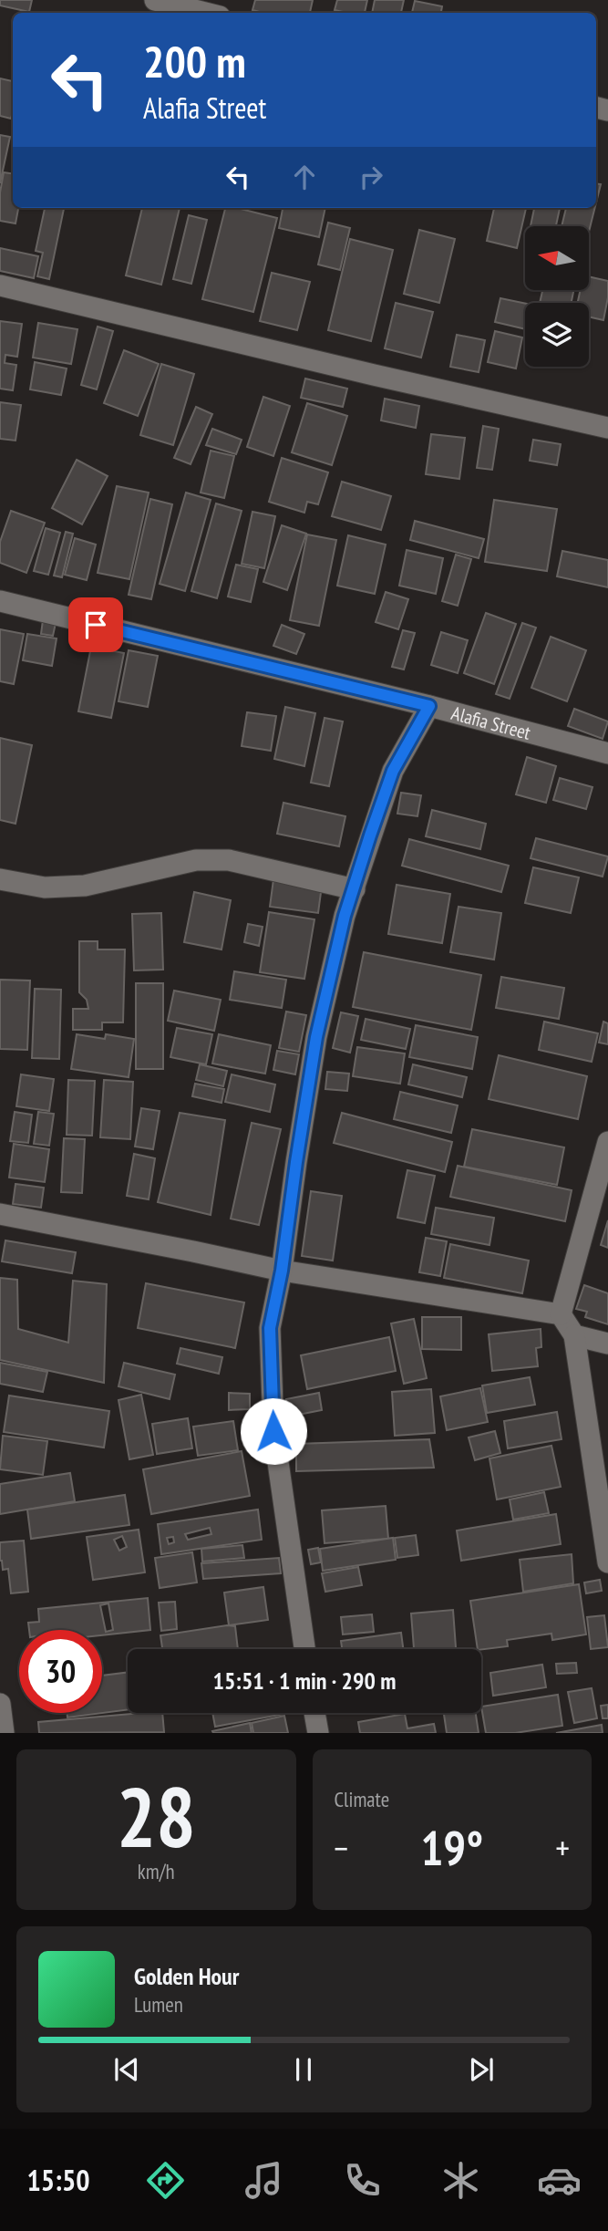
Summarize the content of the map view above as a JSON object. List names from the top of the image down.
{
  "streets": {
    "street": ["Alafia Street"]
  },
  "north": "left",
  "page": {
    "turn": ["200 m", "Alafia Street"],
    "limit": "30",
    "trip": "15:51 · 1 min · 290 m",
    "tile": [
      ["28", "km/h"],
      "Climate"
    ],
    "heat": ["−", "19°", "+"],
    "song": ["Golden Hour", "Lumen"],
    "tabs": "15:50"
  }
}
